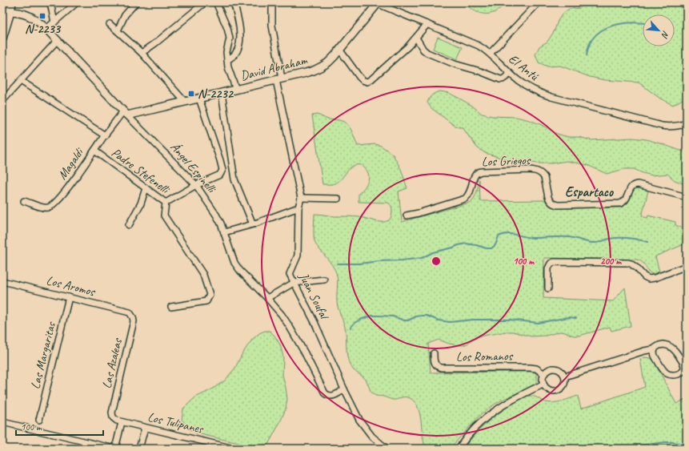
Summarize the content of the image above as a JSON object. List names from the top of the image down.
{
  "streets": {
    "main road": ["David Abraham", "Ángel Espinelli"],
    "street": [
      "El Antú",
      "Los Griegos",
      "Magaldi",
      "Padre Stefenelli",
      "Los Aromos",
      "Juan Soufal",
      "Las Margaritas",
      "Los Romanos",
      "Las Azaleas",
      "Los Tulipanes"
    ]
  },
  "crossings": [
    ["El Antú", "David Abraham"],
    ["David Abraham", "Magaldi"],
    ["David Abraham", "Ángel Espinelli"],
    ["David Abraham", "Juan Soufal"],
    ["Magaldi", "Ángel Espinelli"],
    ["Magaldi", "Padre Stefenelli"],
    ["Ángel Espinelli", "Juan Soufal"],
    ["Los Aromos", "Las Margaritas"],
    ["Los Aromos", "Las Azaleas"],
    ["Las Azaleas", "Los Tulipanes"]
  ],
  "districts": ["Espartaco"],
  "places": {
    "transit": ["N-2233", "N-2232"]
  },
  "scale_bar": "100 m",
  "north": "bottom right",
  "rings": ["100 m", "200 m"]
}
